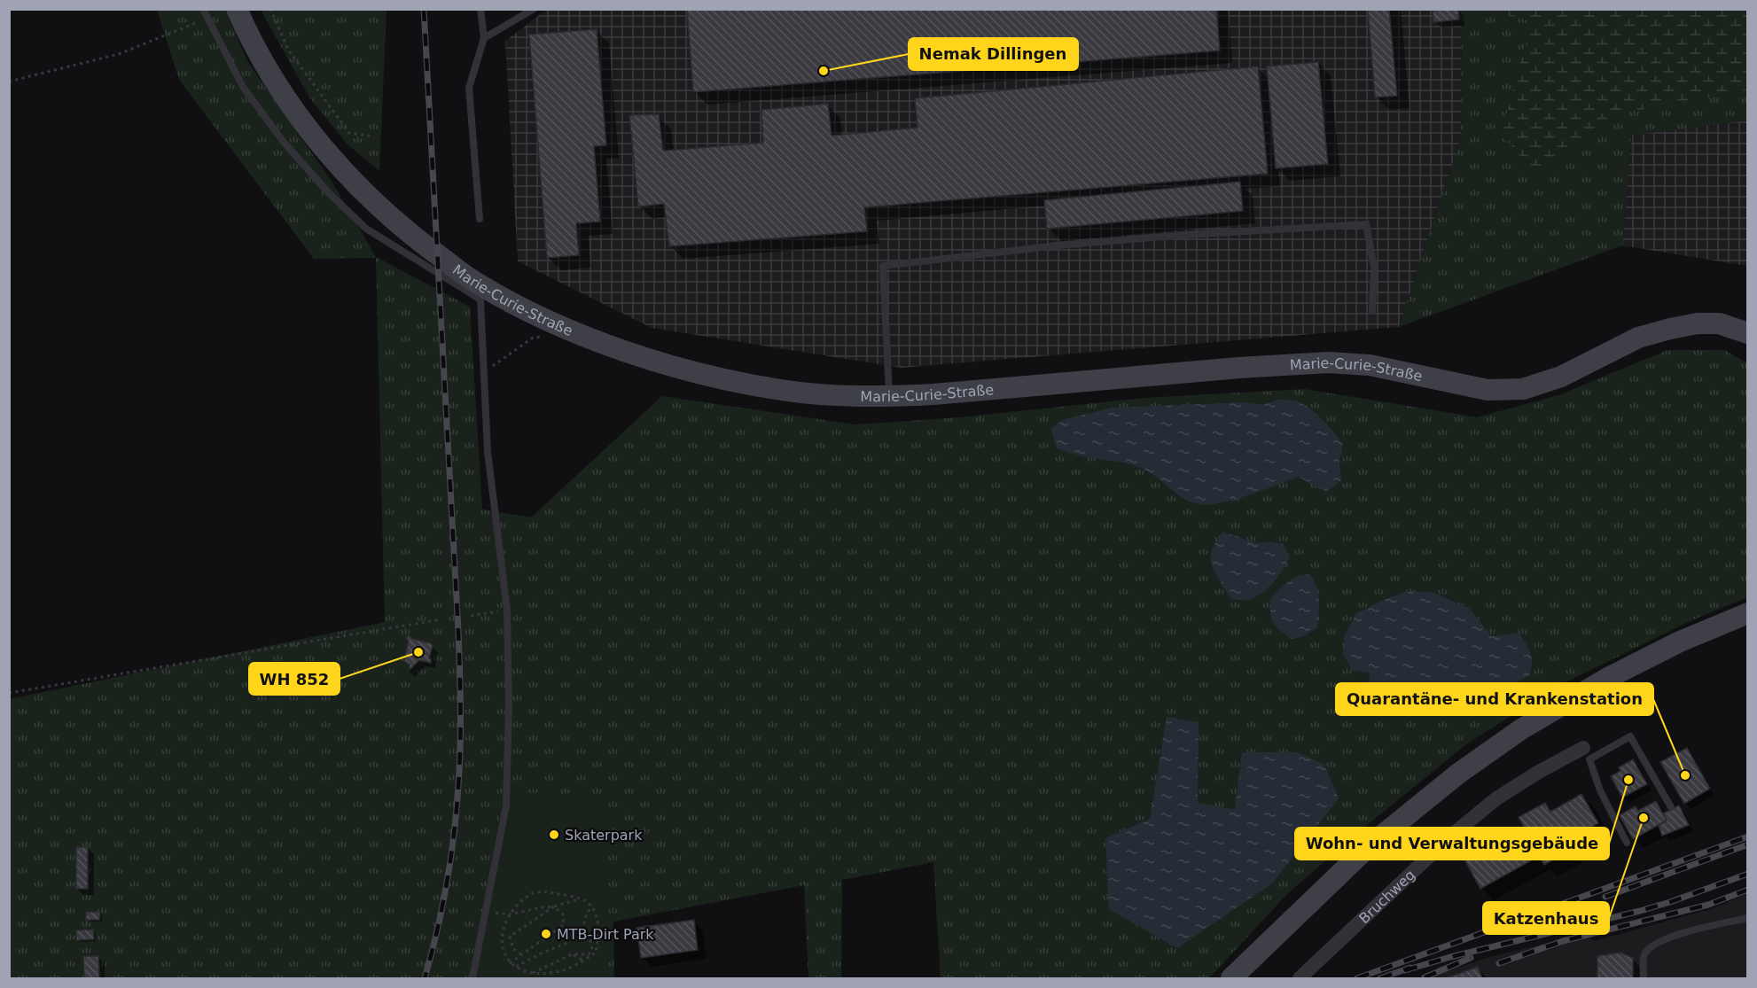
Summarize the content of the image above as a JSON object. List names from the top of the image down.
{
  "streets": {
    "main road": ["Marie-Curie-Straße"],
    "street": ["Bruchweg"]
  },
  "places": [
    "Nemak Dillingen",
    "WH 852",
    "Quarantäne- und Krankenstation",
    "Wohn- und Verwaltungsgebäude",
    "Katzenhaus",
    "Skaterpark",
    "MTB-Dirt Park"
  ]
}
